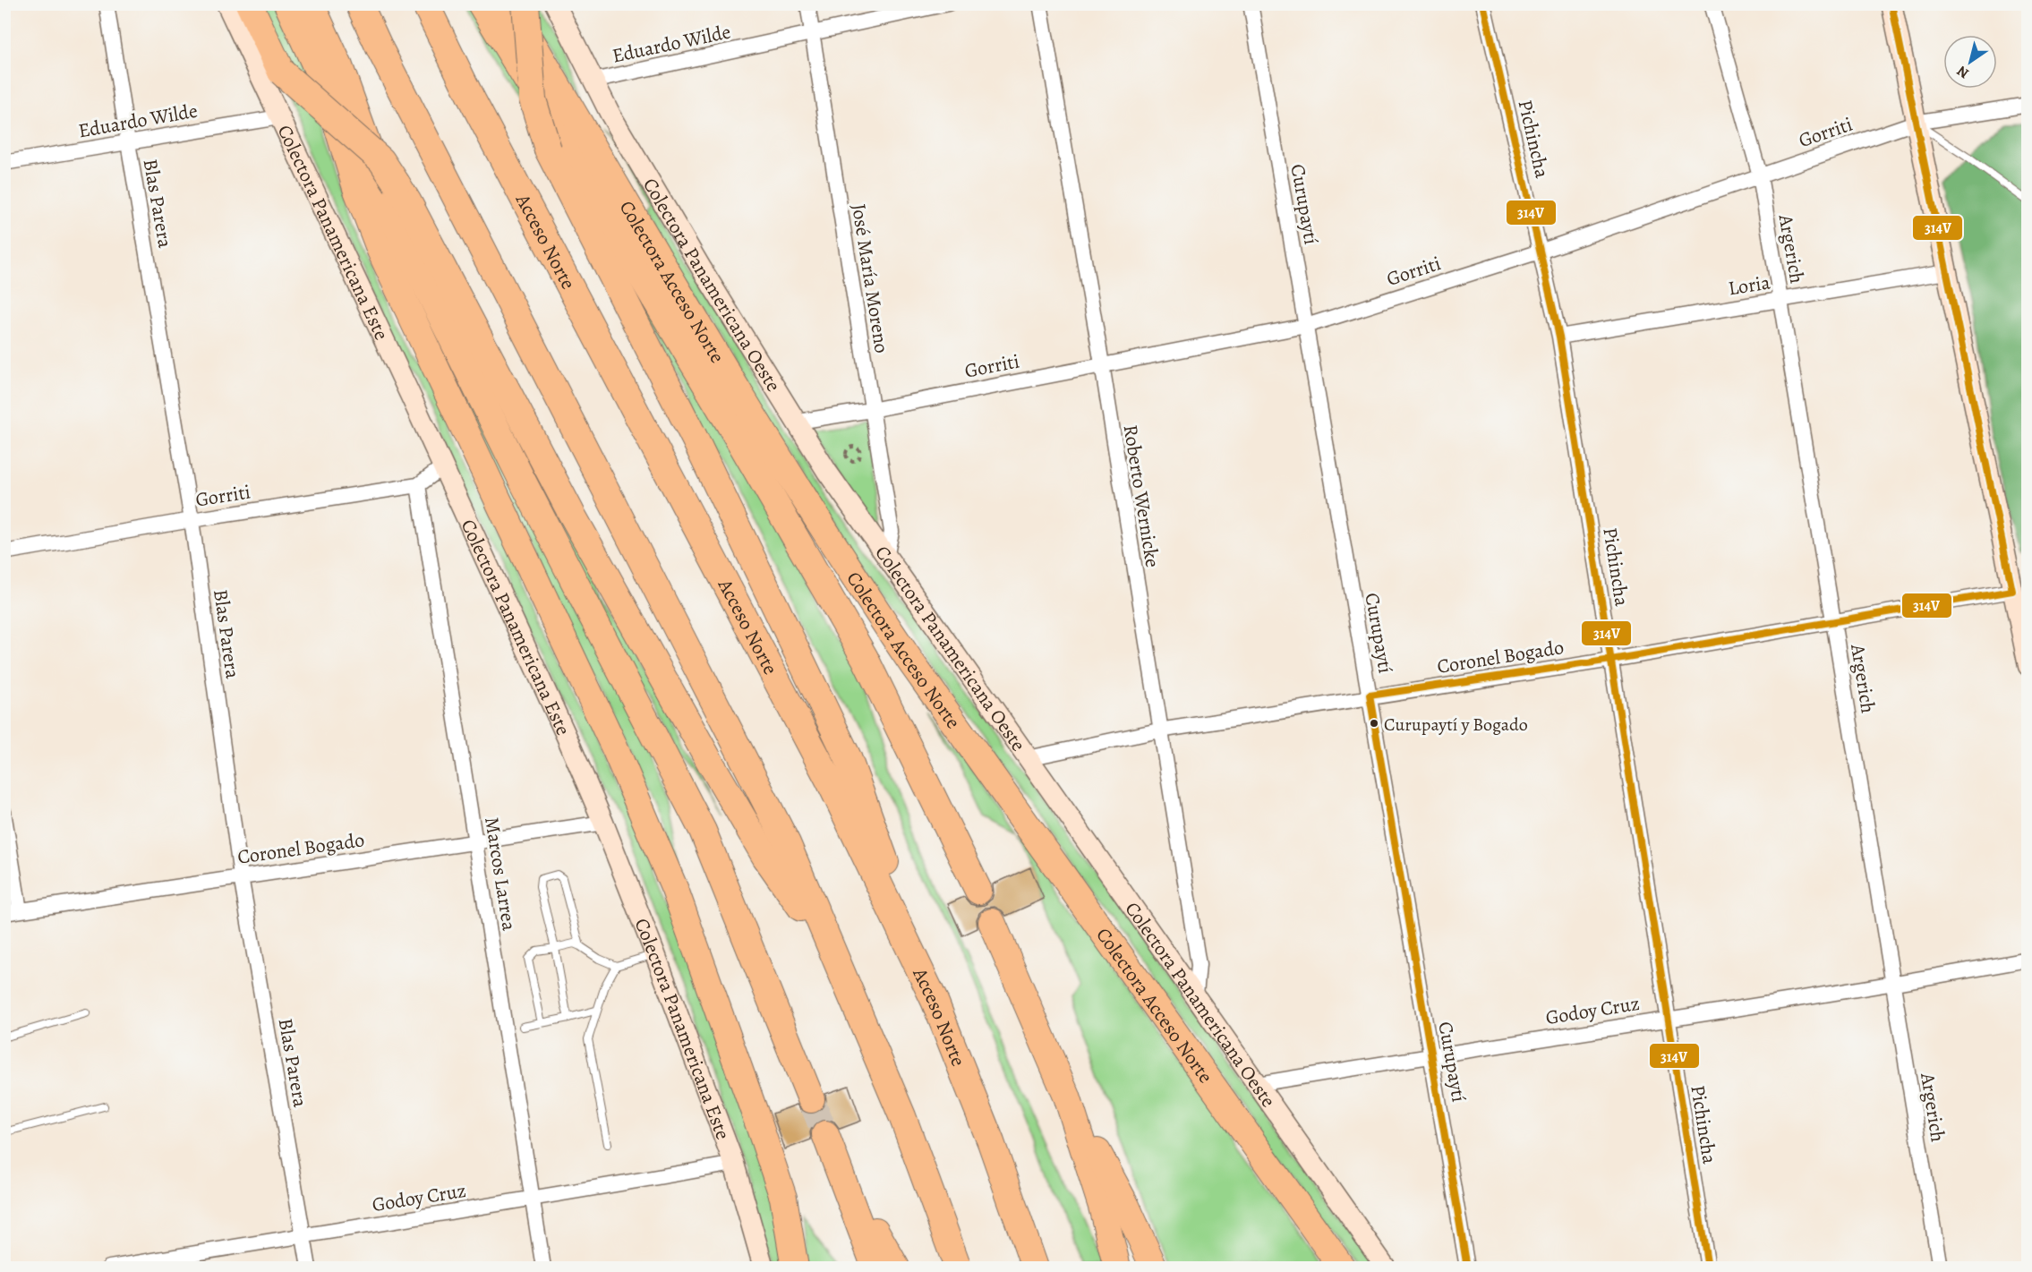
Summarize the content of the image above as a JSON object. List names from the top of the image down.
{
  "streets": {
    "highway": ["Acceso Norte", "Colectora Acceso Norte"],
    "street": [
      "Eduardo Wilde",
      "Gorriti",
      "Pichincha",
      "Blas Parera",
      "Curupaytí",
      "Colectora Panamericana Este",
      "Argerich",
      "José María Moreno",
      "Colectora Panamericana Oeste",
      "Loria",
      "Roberto Wernicke",
      "Coronel Bogado",
      "Marcos Larrea",
      "Godoy Cruz"
    ]
  },
  "crossings": [
    ["Eduardo Wilde", "Blas Parera"],
    ["Eduardo Wilde", "Colectora Panamericana Este"],
    ["Eduardo Wilde", "José María Moreno"],
    ["Eduardo Wilde", "Colectora Panamericana Oeste"],
    ["Gorriti", "Pichincha"],
    ["Gorriti", "Blas Parera"],
    ["Gorriti", "Curupaytí"],
    ["Gorriti", "Colectora Panamericana Este"],
    ["Gorriti", "Argerich"],
    ["Gorriti", "José María Moreno"],
    ["Gorriti", "Colectora Panamericana Oeste"],
    ["Gorriti", "Roberto Wernicke"],
    ["Gorriti", "Marcos Larrea"],
    ["Pichincha", "Loria"],
    ["Pichincha", "Coronel Bogado"],
    ["Pichincha", "Godoy Cruz"],
    ["Blas Parera", "Coronel Bogado"],
    ["Blas Parera", "Godoy Cruz"],
    ["Curupaytí", "Coronel Bogado"],
    ["Curupaytí", "Godoy Cruz"],
    ["Colectora Panamericana Este", "Coronel Bogado"],
    ["Colectora Panamericana Este", "Godoy Cruz"],
    ["Argerich", "Loria"],
    ["Argerich", "Coronel Bogado"],
    ["Argerich", "Godoy Cruz"],
    ["José María Moreno", "Colectora Panamericana Oeste"],
    ["Colectora Panamericana Oeste", "Roberto Wernicke"],
    ["Colectora Panamericana Oeste", "Coronel Bogado"],
    ["Colectora Panamericana Oeste", "Godoy Cruz"],
    ["Roberto Wernicke", "Coronel Bogado"],
    ["Coronel Bogado", "Marcos Larrea"],
    ["Marcos Larrea", "Godoy Cruz"]
  ],
  "places": ["Curupaytí y Bogado"],
  "lines": ["transit line 314V"],
  "north": "bottom left"
}
